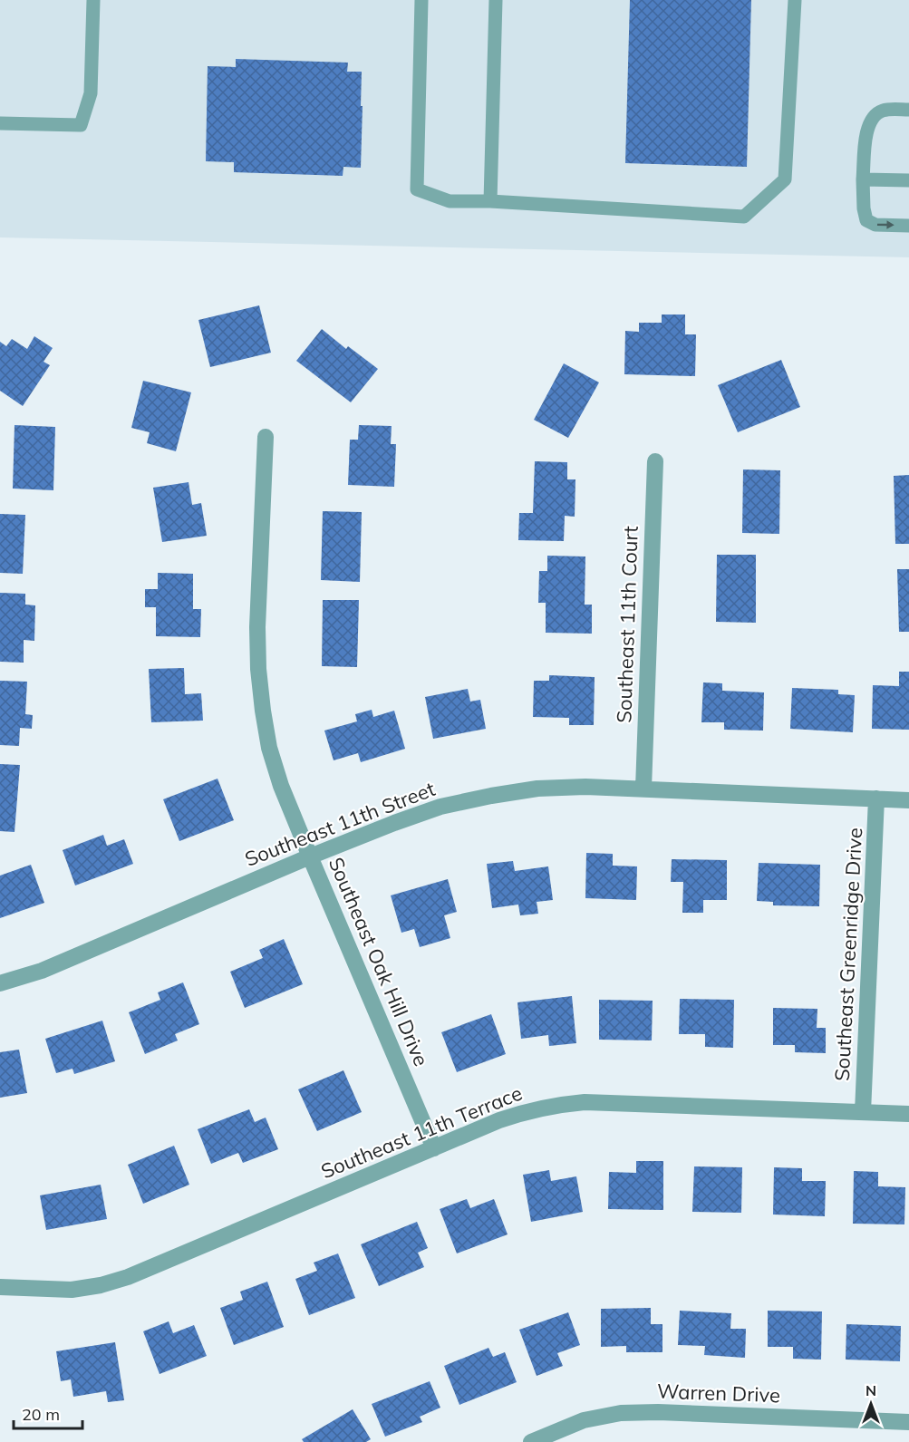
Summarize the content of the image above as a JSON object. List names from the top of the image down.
{
  "streets": {
    "street": [
      "Southeast 11th Court",
      "Southeast 11th Street",
      "Southeast Greenridge Drive",
      "Southeast Oak Hill Drive",
      "Southeast 11th Terrace",
      "Warren Drive"
    ]
  },
  "crossings": [
    ["Southeast 11th Court", "Southeast 11th Street"],
    ["Southeast 11th Street", "Southeast Greenridge Drive"],
    ["Southeast 11th Street", "Southeast Oak Hill Drive"],
    ["Southeast Greenridge Drive", "Southeast 11th Terrace"],
    ["Southeast Oak Hill Drive", "Southeast 11th Terrace"]
  ],
  "scale_bar": "20 m",
  "north": "top"
}
